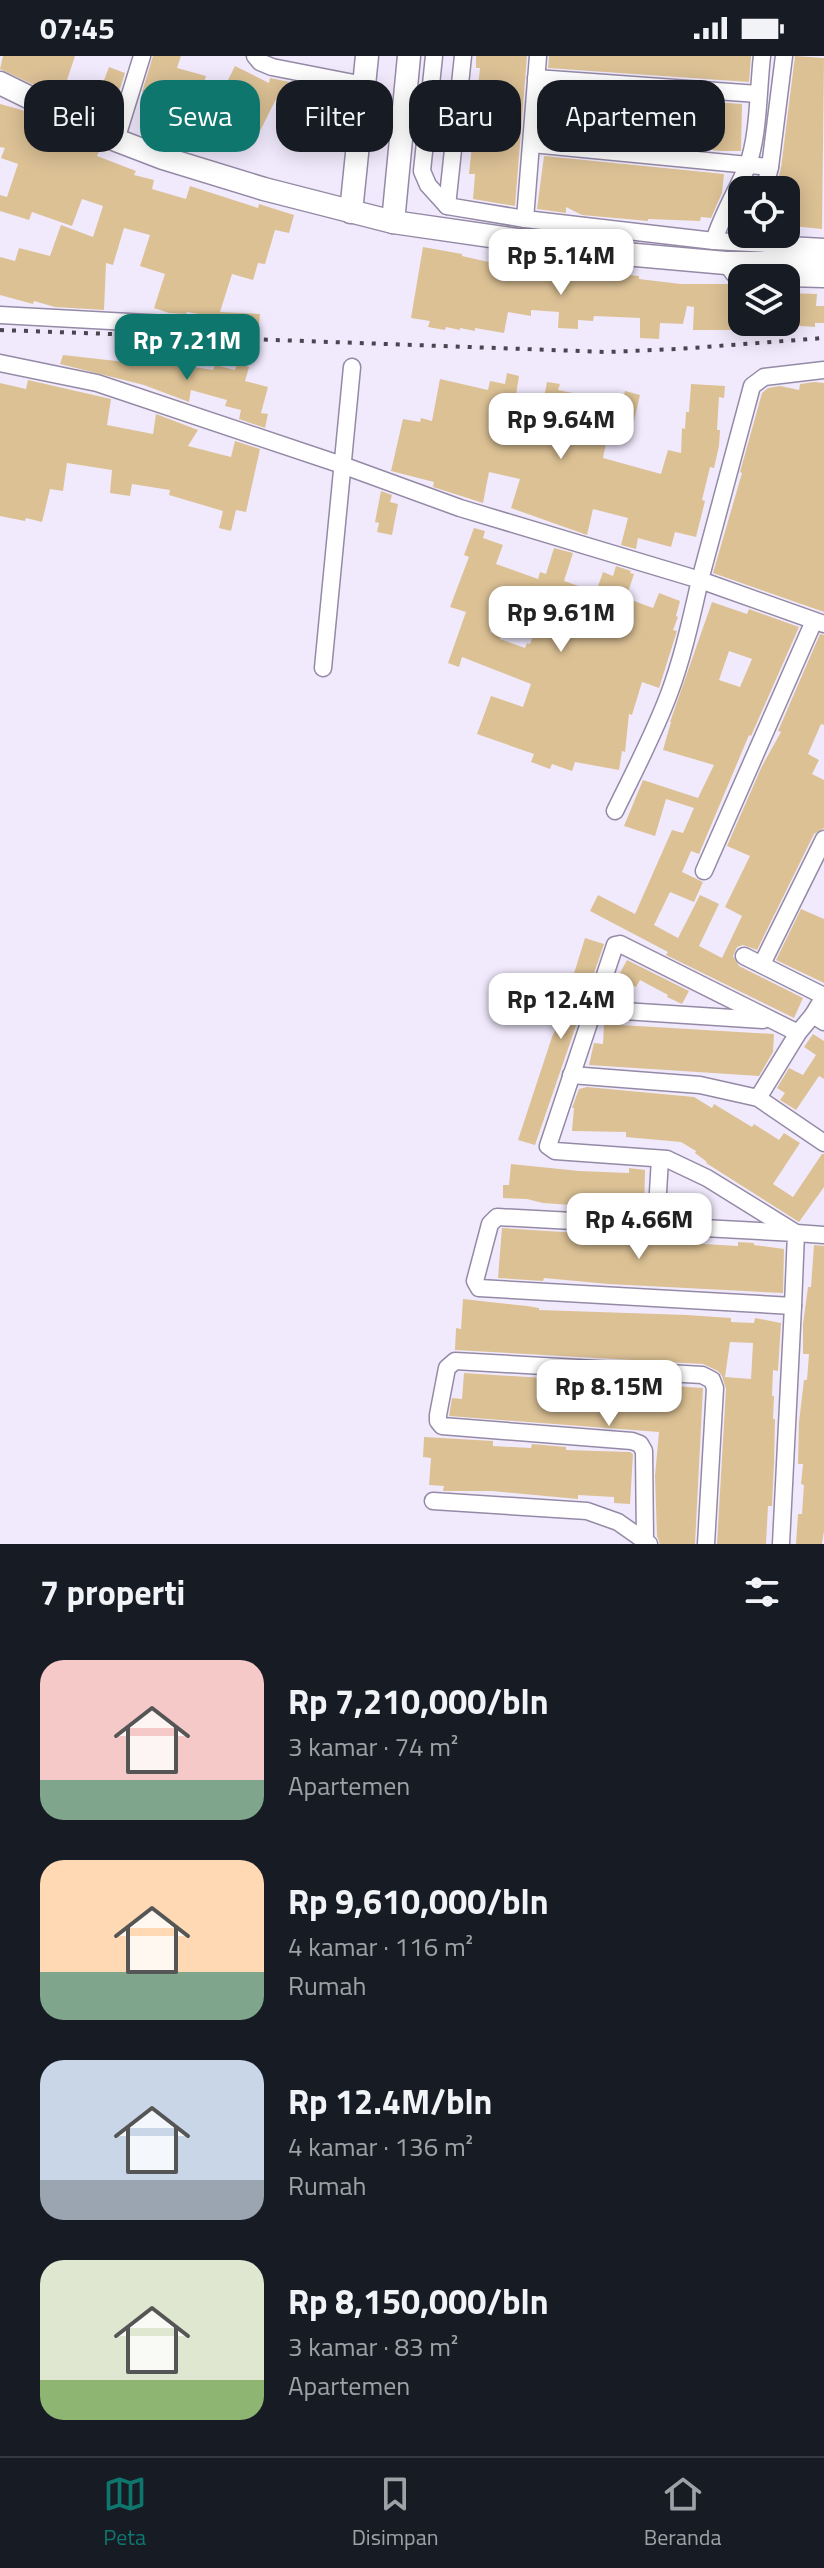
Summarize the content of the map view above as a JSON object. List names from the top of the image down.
{
  "page": {
    "status": "07:45",
    "chip": [
      "Beli",
      "Sewa",
      "Filter",
      "Baru",
      "Apartemen"
    ],
    "price": [
      "Rp 5.14M",
      "Rp 7.21M",
      "Rp 9.64M",
      "Rp 9.61M",
      "Rp 12.4M",
      "Rp 4.66M",
      "Rp 8.15M"
    ],
    "heading": "7 properti",
    "list": [
      {
        "name": "Rp 7,210,000/bln",
        "note": "3 kamar · 74 m² · Apartemen"
      },
      {
        "name": "Rp 9,610,000/bln",
        "note": "4 kamar · 116 m² · Rumah"
      },
      {
        "name": "Rp 12.4M/bln",
        "note": "4 kamar · 136 m² · Rumah"
      },
      {
        "name": "Rp 8,150,000/bln",
        "note": "3 kamar · 83 m² · Apartemen"
      }
    ],
    "tabs": ["Peta", "Disimpan", "Beranda"]
  }
}
